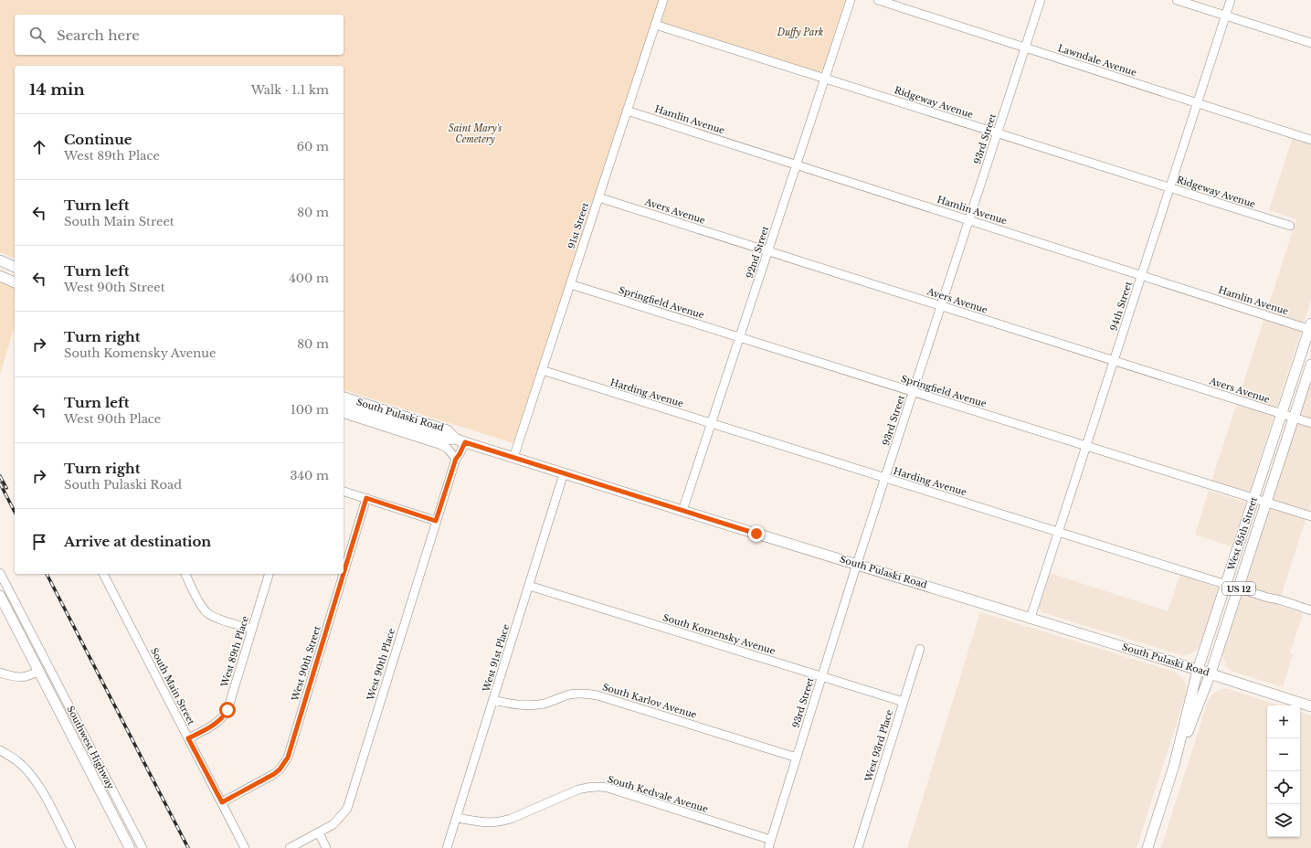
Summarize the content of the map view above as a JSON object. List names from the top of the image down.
{
  "streets": {
    "main road": [
      "South Pulaski Road",
      "West 95th Street",
      "US 12",
      "Southwest Highway"
    ],
    "street": [
      "Lawndale Avenue",
      "Ridgeway Avenue",
      "Hamlin Avenue",
      "93rd Street",
      "Avers Avenue",
      "91st Street",
      "92nd Street",
      "Springfield Avenue",
      "94th Street",
      "Harding Avenue",
      "South Komensky Avenue",
      "West 89th Place",
      "West 91st Place",
      "West 90th Street",
      "West 90th Place",
      "South Main Street",
      "South Karlov Avenue",
      "West 93rd Place",
      "South Kedvale Avenue"
    ]
  },
  "crossings": [
    ["Lawndale Avenue", "93rd Street"],
    ["Lawndale Avenue", "94th Street"],
    ["Ridgeway Avenue", "93rd Street"],
    ["Ridgeway Avenue", "91st Street"],
    ["Ridgeway Avenue", "92nd Street"],
    ["Ridgeway Avenue", "94th Street"],
    ["Hamlin Avenue", "93rd Street"],
    ["Hamlin Avenue", "91st Street"],
    ["Hamlin Avenue", "92nd Street"],
    ["Hamlin Avenue", "94th Street"],
    ["Hamlin Avenue", "West 95th Street"],
    ["93rd Street", "Avers Avenue"],
    ["93rd Street", "Springfield Avenue"],
    ["93rd Street", "Harding Avenue"],
    ["93rd Street", "South Pulaski Road"],
    ["93rd Street", "South Komensky Avenue"],
    ["93rd Street", "South Karlov Avenue"],
    ["93rd Street", "South Kedvale Avenue"],
    ["Avers Avenue", "91st Street"],
    ["Avers Avenue", "92nd Street"],
    ["Avers Avenue", "94th Street"],
    ["Avers Avenue", "West 95th Street"],
    ["91st Street", "Springfield Avenue"],
    ["91st Street", "Harding Avenue"],
    ["91st Street", "South Pulaski Road"],
    ["92nd Street", "Springfield Avenue"],
    ["92nd Street", "Harding Avenue"],
    ["92nd Street", "South Pulaski Road"],
    ["Springfield Avenue", "94th Street"],
    ["Springfield Avenue", "West 95th Street"],
    ["94th Street", "Harding Avenue"],
    ["94th Street", "South Pulaski Road"],
    ["Harding Avenue", "West 95th Street"],
    ["South Pulaski Road", "West 95th Street"],
    ["South Pulaski Road", "West 91st Place"],
    ["South Pulaski Road", "West 90th Place"],
    ["South Komensky Avenue", "West 91st Place"],
    ["South Komensky Avenue", "West 93rd Place"],
    ["West 89th Place", "South Main Street"],
    ["West 91st Place", "South Karlov Avenue"],
    ["West 91st Place", "South Kedvale Avenue"],
    ["West 90th Street", "South Main Street"]
  ],
  "parks": ["Duffy Park", "Saint Mary's Cemetery"],
  "page": {
    "search": "Search here",
    "heading": ["14 min", "Walk · 1.1 km"],
    "list": [
      ["Continue", "West 89th Place", "60 m"],
      ["Turn left", "South Main Street", "80 m"],
      ["Turn left", "West 90th Street", "400 m"],
      ["Turn right", "South Komensky Avenue", "80 m"],
      ["Turn left", "West 90th Place", "100 m"],
      ["Turn right", "South Pulaski Road", "340 m"],
      "Arrive at destination"
    ],
    "map_buttons": ["+", "−"]
  }
}
